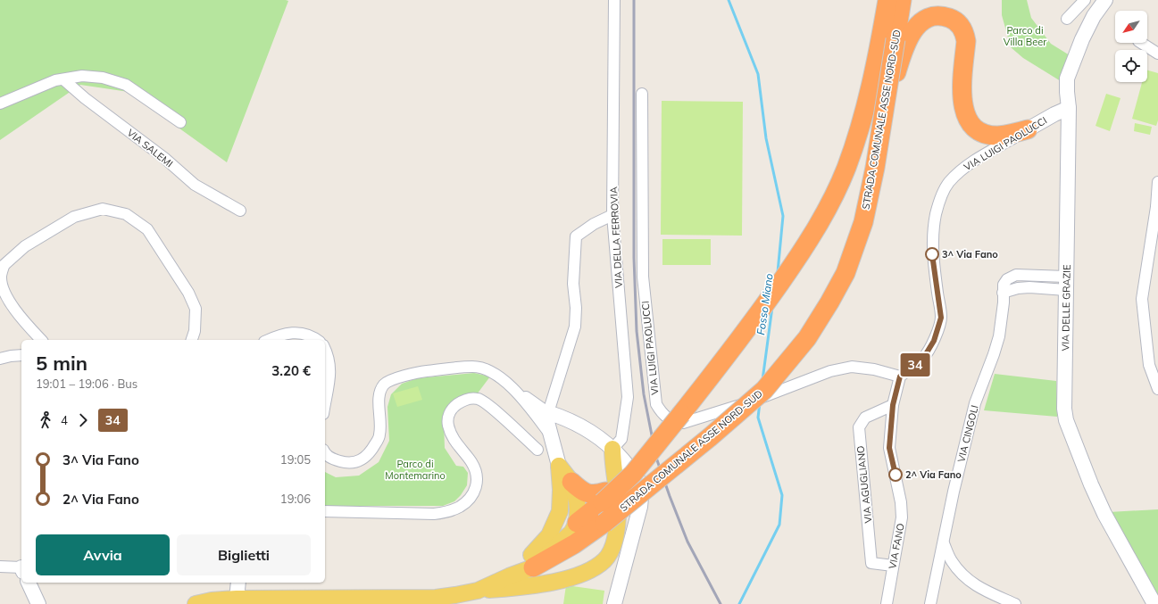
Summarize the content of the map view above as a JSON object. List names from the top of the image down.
{
  "streets": {
    "highway": ["STRADA COMUNALE ASSE NORD-SUD"],
    "street": [
      "VIA LUIGI PAOLUCCI",
      "VIA SALEMI",
      "VIA DELLA FERROVIA",
      "VIA DELLE GRAZIE",
      "VIA CINGOLI",
      "VIA AGUGLIANO",
      "VIA FANO"
    ]
  },
  "crossings": [
    ["VIA LUIGI PAOLUCCI", "VIA DELLE GRAZIE"],
    ["VIA LUIGI PAOLUCCI", "VIA FANO"],
    ["VIA DELLE GRAZIE", "VIA CINGOLI"],
    ["VIA AGUGLIANO", "VIA FANO"]
  ],
  "water": ["Fosso Miano"],
  "parks": ["Parco di Villa Beer", "Parco di Montemarino"],
  "places": ["3^ Via Fano", "2^ Via Fano"],
  "lines": ["bus line 34"],
  "north": "bottom left",
  "page": {
    "on_map": "34",
    "heading": ["5 min", "19:01 – 19:06 · Bus", "3.20 €"],
    "legs": ["4", "34"],
    "list": [
      {
        "name": "3^ Via Fano",
        "value": "19:05"
      },
      {
        "name": "2^ Via Fano",
        "value": "19:06"
      }
    ],
    "buttons": ["Avvia", "Biglietti"]
  }
}
